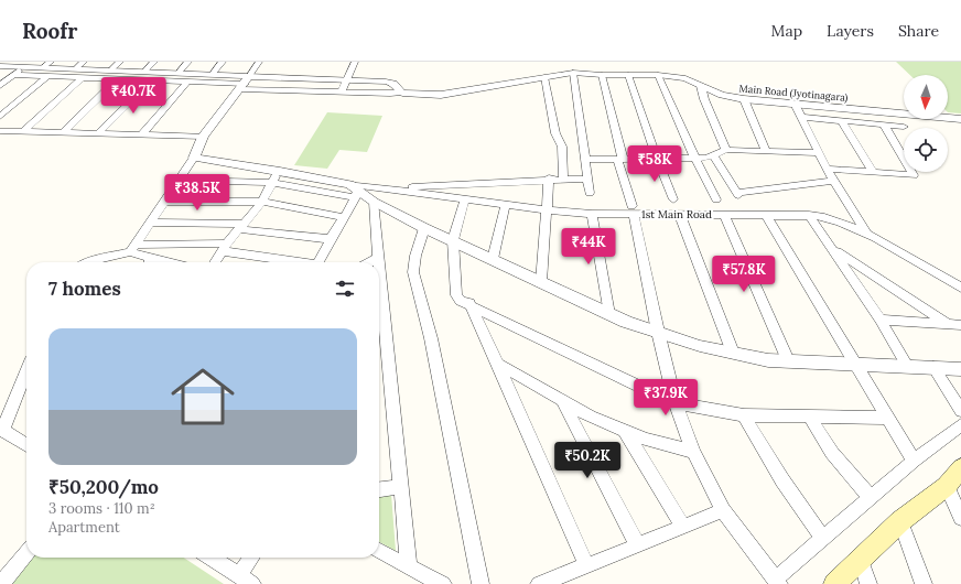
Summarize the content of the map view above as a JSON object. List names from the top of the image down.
{
  "streets": {
    "street": ["Main Road (Jyotinagara)", "1st Main Road"]
  },
  "north": "bottom",
  "page": {
    "header": "Roofr",
    "nav": ["Map", "Layers", "Share"],
    "price": [
      "₹40.7K",
      "₹58K",
      "₹38.5K",
      "₹44K",
      "₹57.8K",
      "₹37.9K",
      "₹50.2K"
    ],
    "heading": "7 homes",
    "list": [
      {
        "name": "₹50,200/mo",
        "note": "3 rooms · 110 m² · Apartment"
      }
    ]
  }
}
